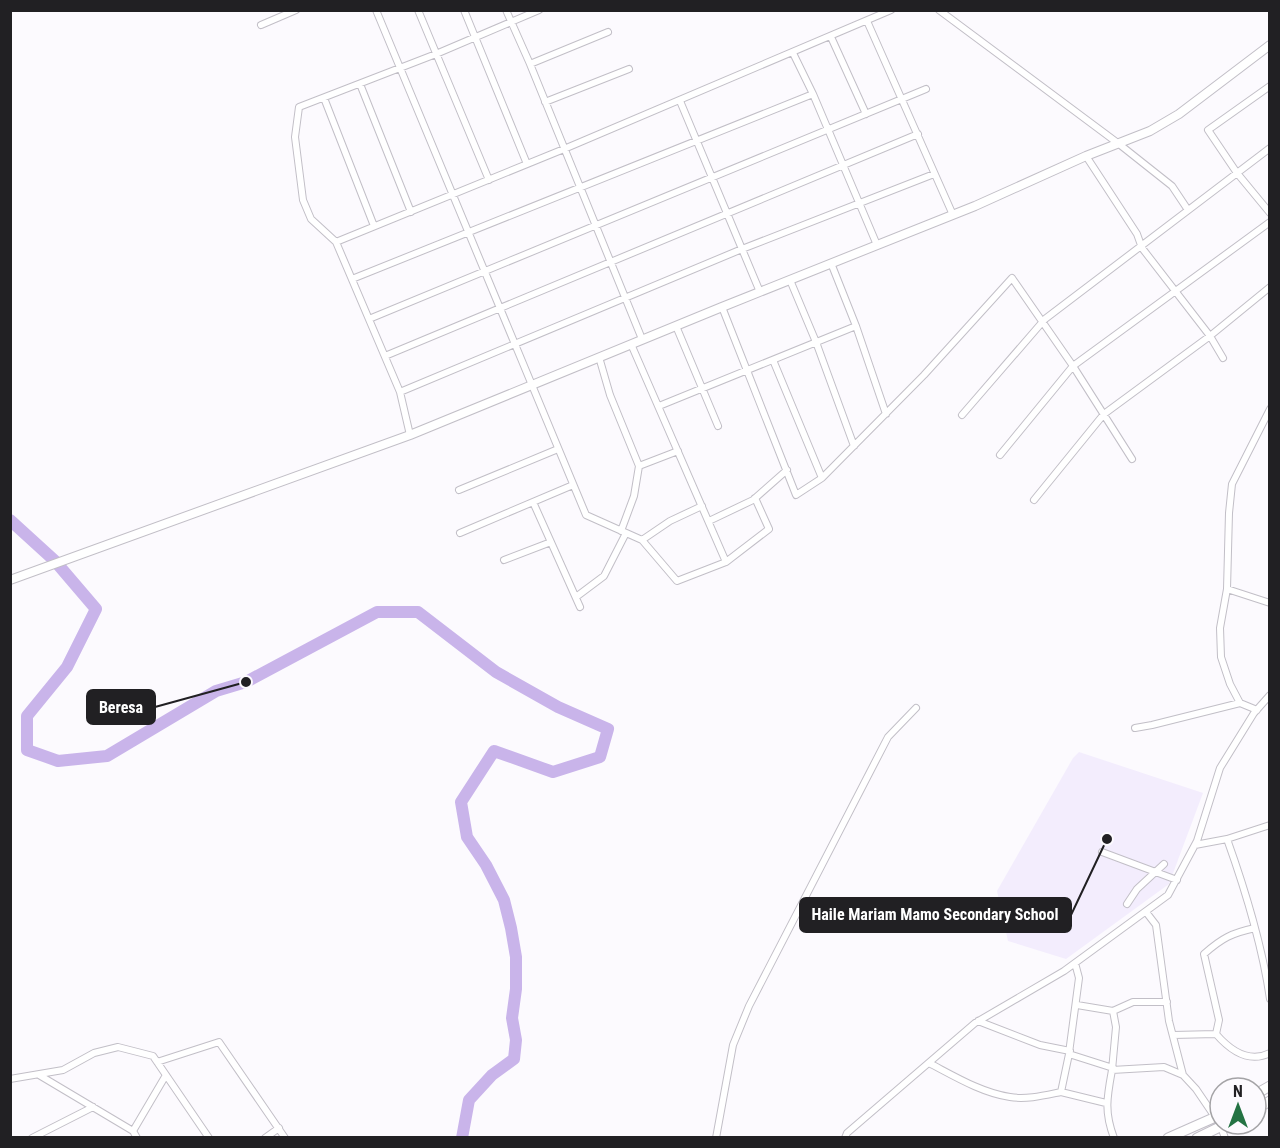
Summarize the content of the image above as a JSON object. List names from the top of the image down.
{
  "places": ["Beresa", "Haile Mariam Mamo Secondary School"],
  "north": "top"
}
